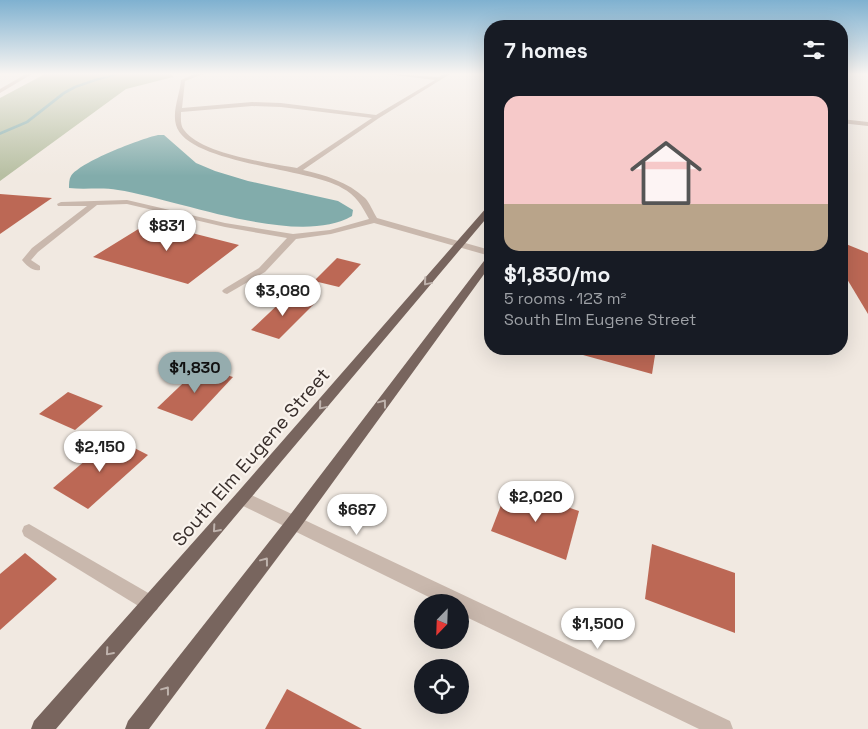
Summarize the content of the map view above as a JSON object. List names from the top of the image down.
{
  "streets": {
    "main road": ["South Elm Eugene Street"]
  },
  "north": "bottom left",
  "page": {
    "heading": "7 homes",
    "list": [
      {
        "name": "$1,830/mo",
        "note": "5 rooms · 123 m² · South Elm Eugene Street"
      }
    ],
    "price": [
      "$831",
      "$3,080",
      "$1,830",
      "$2,150",
      "$2,020",
      "$687",
      "$1,500"
    ]
  }
}
